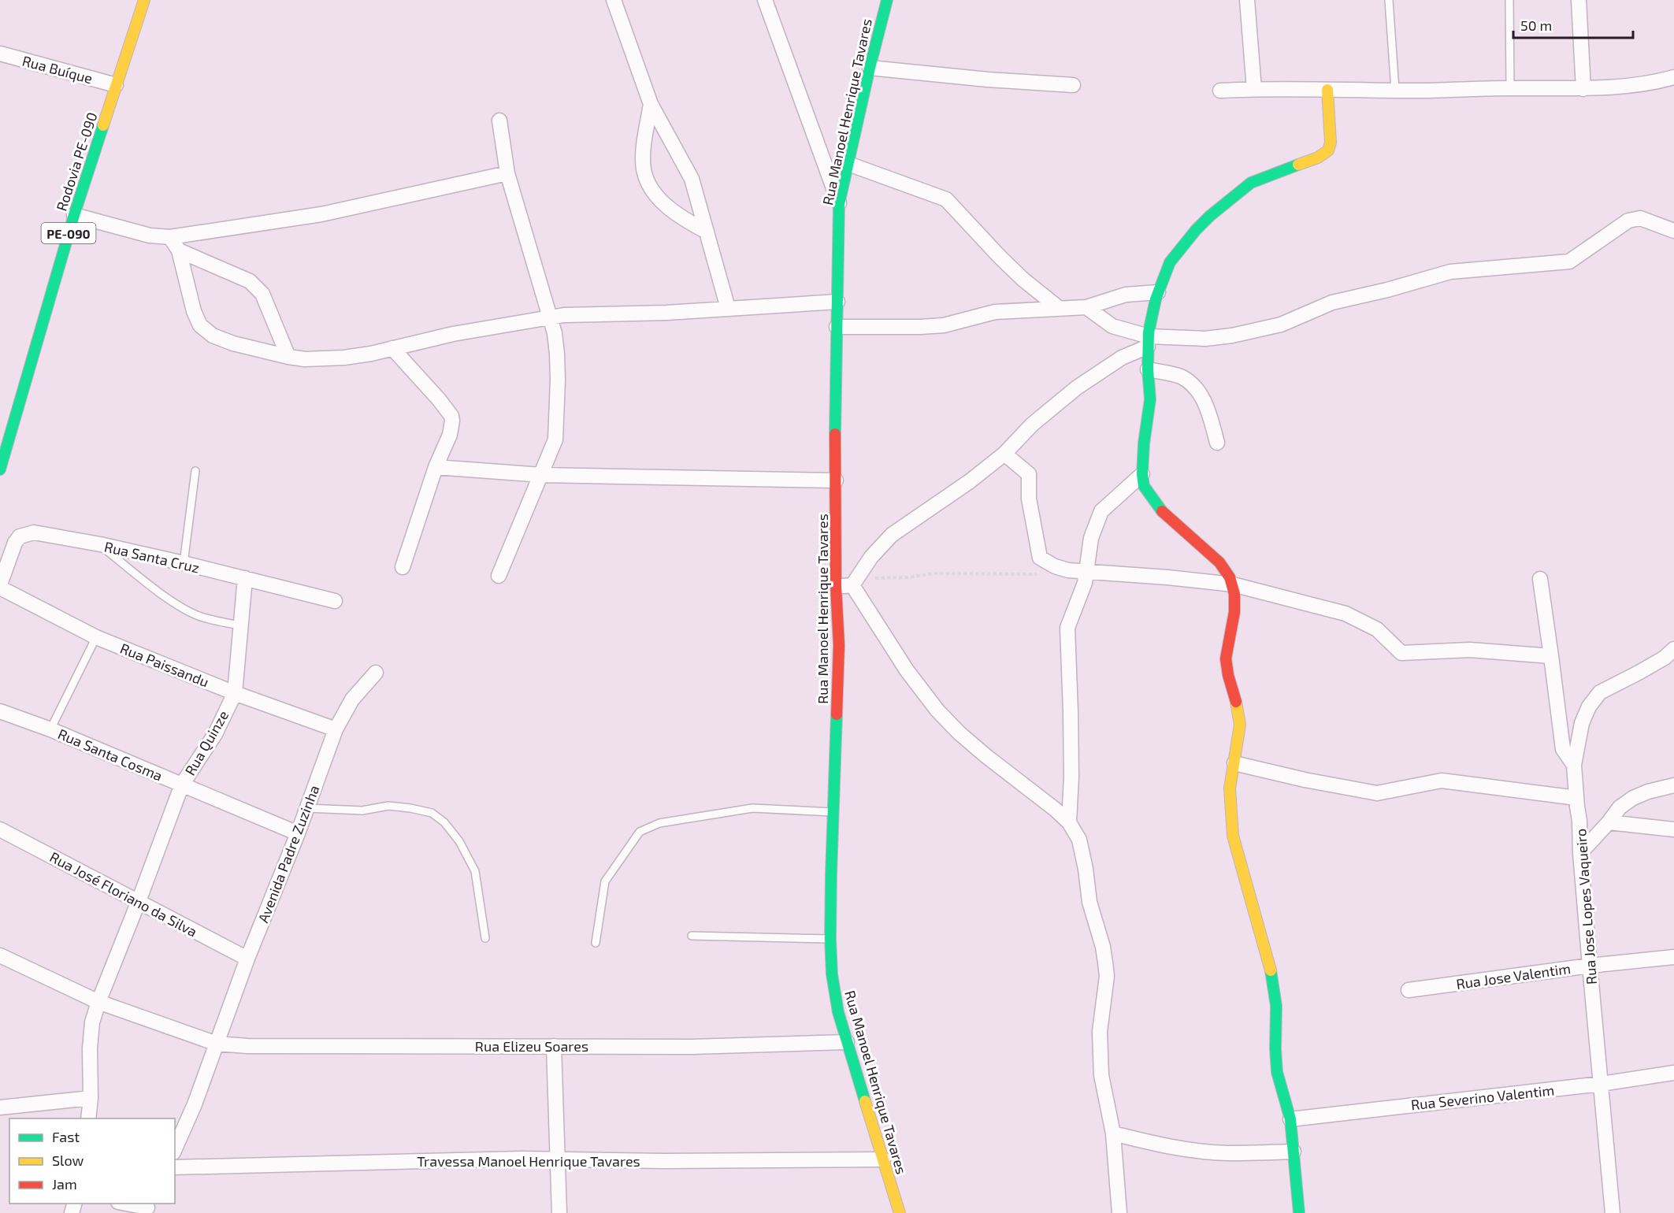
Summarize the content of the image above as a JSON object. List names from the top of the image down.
{
  "streets": {
    "street": [
      "Rua Buíque",
      "Rua Manoel Henrique Tavares",
      "Rodovia PE-090",
      "PE-090",
      "Rua Santa Cruz",
      "Rua Paissandu",
      "Rua Quinze",
      "Rua Santa Cosma",
      "Avenida Padre Zuzinha",
      "Rua José Floriano da Silva",
      "Rua Jose Lopes Vaqueiro",
      "Rua Jose Valentim",
      "Rua Elizeu Soares",
      "Rua Severino Valentim",
      "Travessa Manoel Henrique Tavares"
    ]
  },
  "crossings": [
    ["Rua Buíque", "Rodovia PE-090"],
    ["Rua Manoel Henrique Tavares", "Rua Elizeu Soares"],
    ["Rua Manoel Henrique Tavares", "Travessa Manoel Henrique Tavares"],
    ["Rua Santa Cruz", "Rua Paissandu"],
    ["Rua Santa Cruz", "Rua Quinze"],
    ["Rua Paissandu", "Rua Quinze"],
    ["Rua Paissandu", "Avenida Padre Zuzinha"],
    ["Rua Quinze", "Rua Santa Cosma"],
    ["Rua Quinze", "Rua José Floriano da Silva"],
    ["Rua Quinze", "Rua Elizeu Soares"],
    ["Rua Santa Cosma", "Avenida Padre Zuzinha"],
    ["Avenida Padre Zuzinha", "Rua José Floriano da Silva"],
    ["Avenida Padre Zuzinha", "Rua Elizeu Soares"],
    ["Rua Jose Lopes Vaqueiro", "Rua Jose Valentim"],
    ["Rua Jose Lopes Vaqueiro", "Rua Severino Valentim"]
  ],
  "legend": ["Fast", "Slow", "Jam"],
  "scale_bar": "50 m"
}
